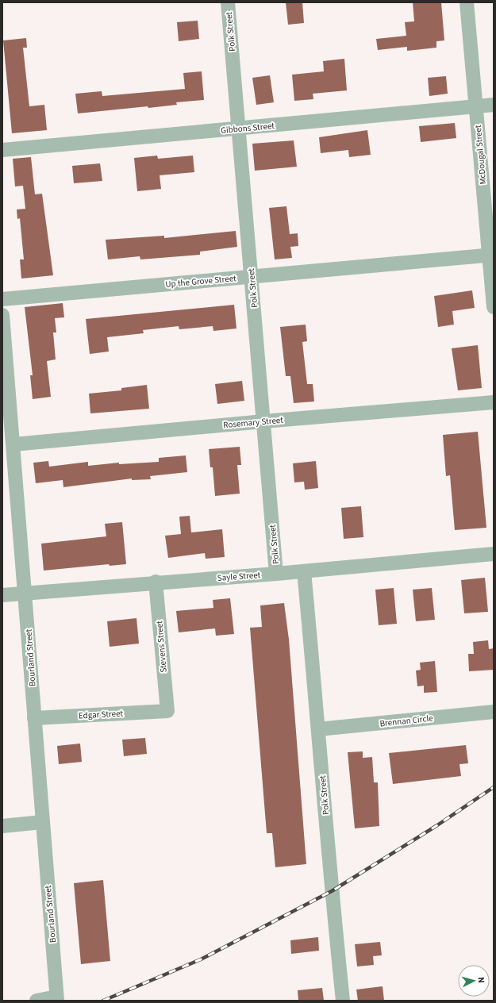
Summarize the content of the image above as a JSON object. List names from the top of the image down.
{
  "streets": {
    "street": [
      "Polk Street",
      "Gibbons Street",
      "McDougal Street",
      "Up the Grove Street",
      "Rosemary Street",
      "Sayle Street",
      "Stevens Street",
      "Bourland Street",
      "Edgar Street",
      "Brennan Circle"
    ]
  },
  "crossings": [
    ["Polk Street", "Gibbons Street"],
    ["Polk Street", "Up the Grove Street"],
    ["Polk Street", "Rosemary Street"],
    ["Polk Street", "Sayle Street"],
    ["Polk Street", "Brennan Circle"],
    ["Gibbons Street", "McDougal Street"],
    ["McDougal Street", "Up the Grove Street"],
    ["Rosemary Street", "Bourland Street"],
    ["Sayle Street", "Stevens Street"],
    ["Sayle Street", "Bourland Street"],
    ["Stevens Street", "Edgar Street"],
    ["Bourland Street", "Edgar Street"]
  ],
  "north": "right"
}
